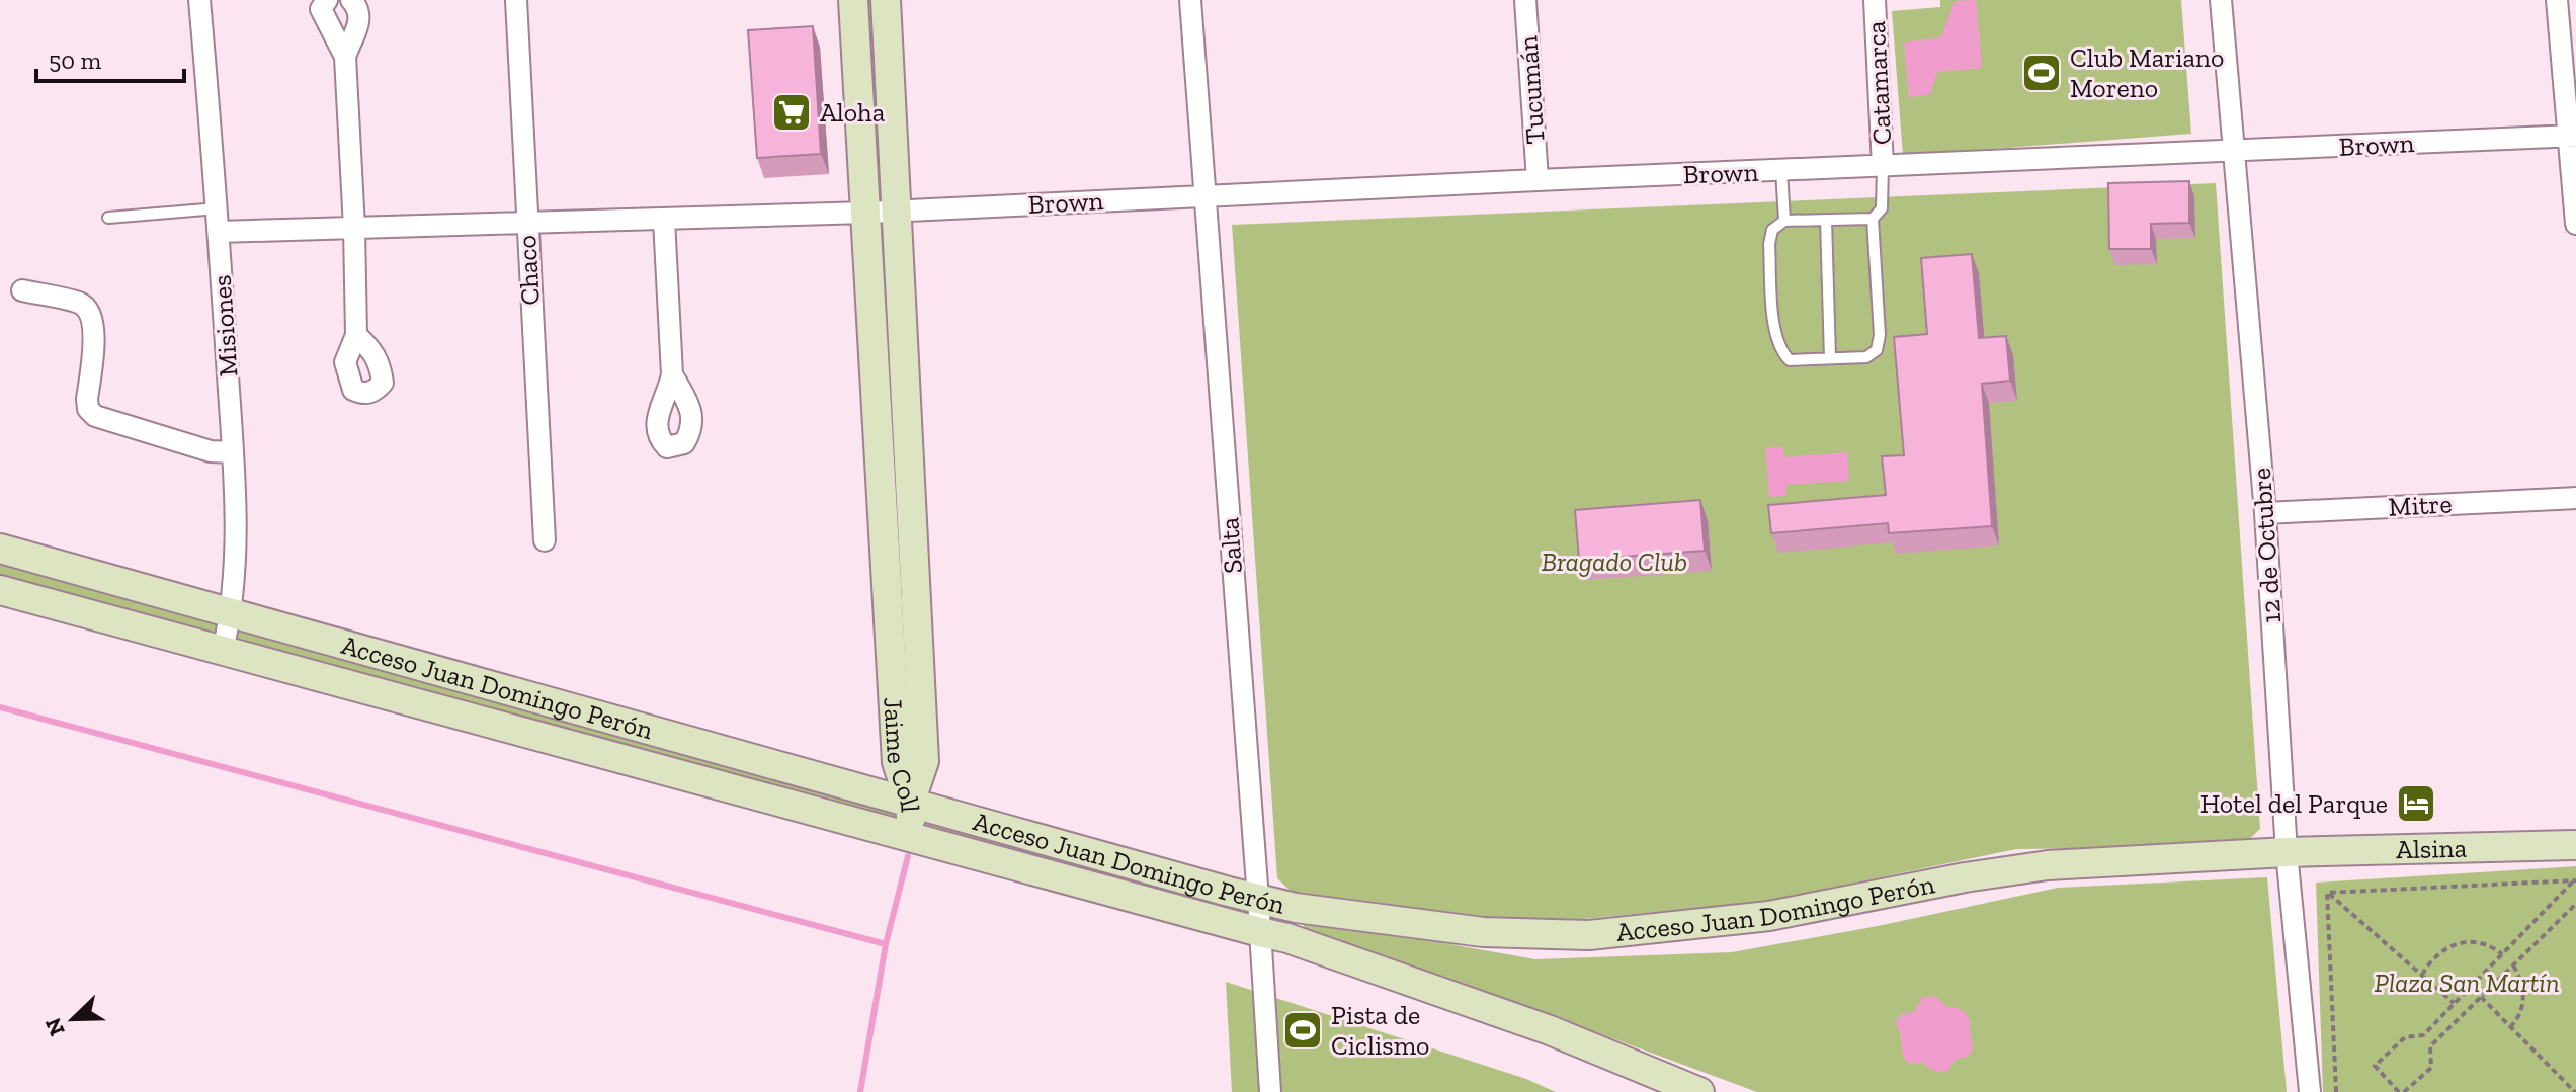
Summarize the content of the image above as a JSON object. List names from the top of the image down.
{
  "streets": {
    "main road": ["Acceso Juan Domingo Perón", "Jaime Coll", "Alsina"],
    "street": [
      "Catamarca",
      "Tucumán",
      "Brown",
      "Chaco",
      "Misiones",
      "Mitre",
      "Salta",
      "12 de Octubre"
    ]
  },
  "crossings": [
    ["Catamarca", "Brown"],
    ["Tucumán", "Brown"],
    ["Brown", "Chaco"],
    ["Brown", "Misiones"],
    ["Brown", "Salta"],
    ["Brown", "12 de Octubre"],
    ["Brown", "Jaime Coll"],
    ["Misiones", "Acceso Juan Domingo Perón"],
    ["Mitre", "12 de Octubre"],
    ["Salta", "Acceso Juan Domingo Perón"],
    ["12 de Octubre", "Acceso Juan Domingo Perón"],
    ["12 de Octubre", "Alsina"],
    ["Acceso Juan Domingo Perón", "Jaime Coll"],
    ["Acceso Juan Domingo Perón", "Alsina"]
  ],
  "parks": ["Bragado Club", "Plaza San Martín"],
  "places": {
    "sports": ["Club Mariano Moreno", "Pista de Ciclismo"],
    "supermarket": ["Aloha"],
    "hotel": ["Hotel del Parque"]
  },
  "scale_bar": "50 m",
  "north": "bottom left"
}
